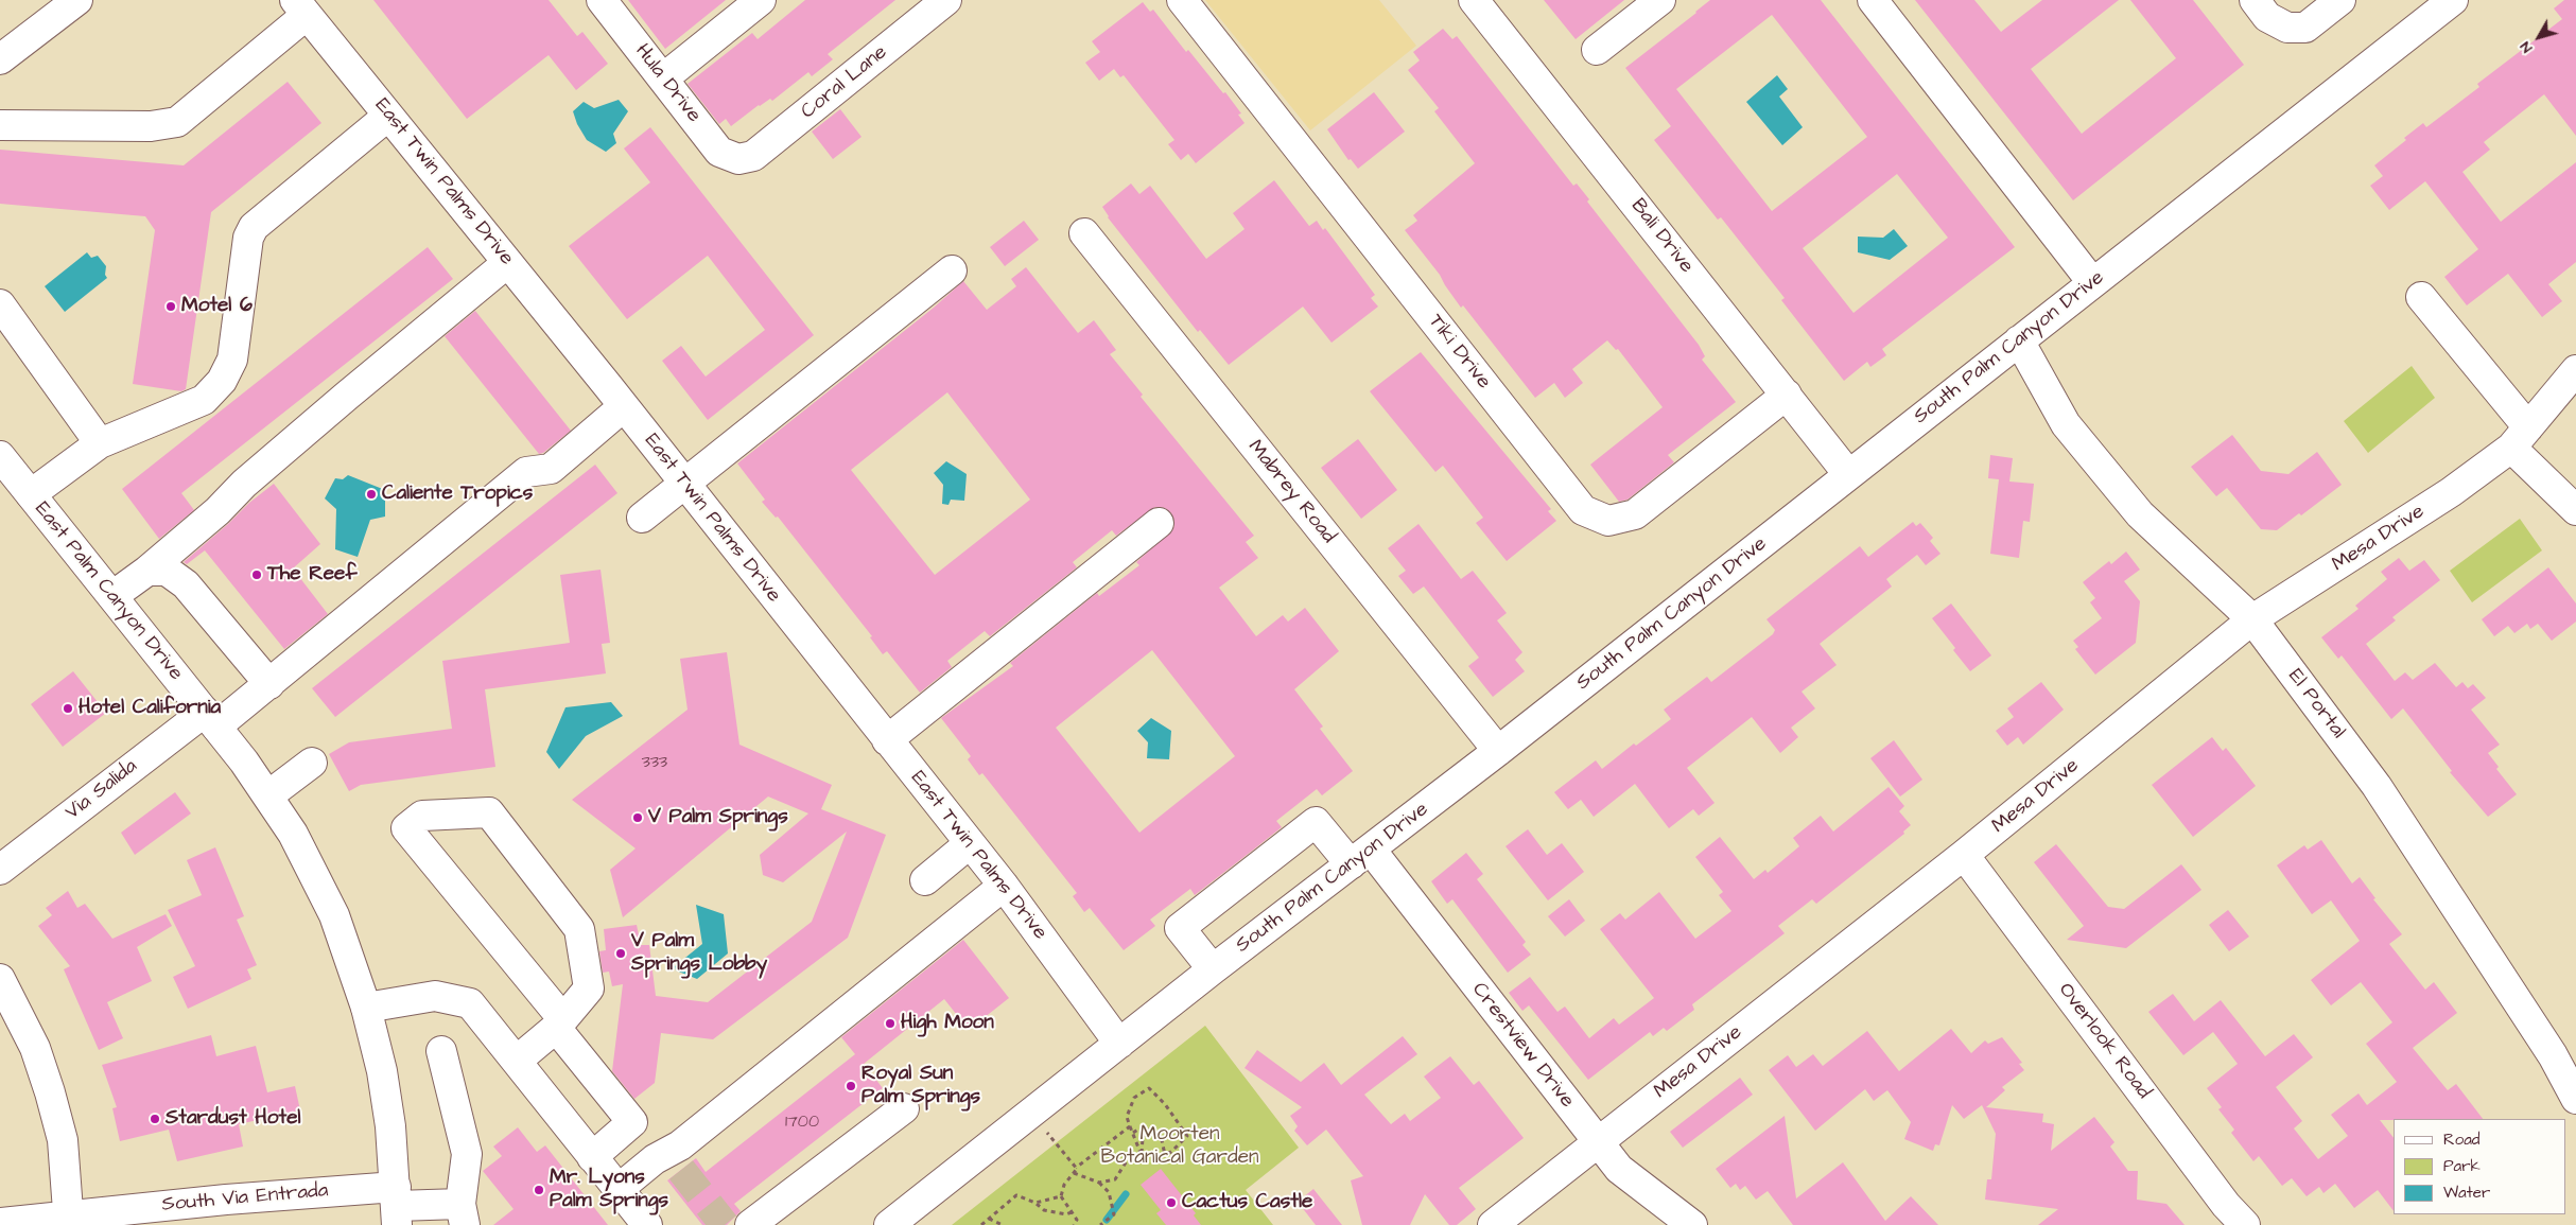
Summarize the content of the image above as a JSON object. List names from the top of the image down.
{
  "streets": {
    "street": [
      "Coral Lane",
      "Hula Drive",
      "East Twin Palms Drive",
      "Bali Drive",
      "South Palm Canyon Drive",
      "Tiki Drive",
      "Mabrey Road",
      "Mesa Drive",
      "East Palm Canyon Drive",
      "El Portal",
      "Via Salida",
      "Overlook Road",
      "Crestview Drive",
      "South Via Entrada"
    ]
  },
  "crossings": [
    ["Coral Lane", "Hula Drive"],
    ["East Twin Palms Drive", "South Palm Canyon Drive"],
    ["East Twin Palms Drive", "Via Salida"],
    ["Bali Drive", "South Palm Canyon Drive"],
    ["Bali Drive", "Tiki Drive"],
    ["South Palm Canyon Drive", "Mabrey Road"],
    ["South Palm Canyon Drive", "El Portal"],
    ["South Palm Canyon Drive", "Crestview Drive"],
    ["Mesa Drive", "El Portal"],
    ["Mesa Drive", "Overlook Road"],
    ["Mesa Drive", "Crestview Drive"],
    ["East Palm Canyon Drive", "Via Salida"],
    ["East Palm Canyon Drive", "South Via Entrada"]
  ],
  "parks": ["Moorten Botanical Garden"],
  "places": [
    "Motel 6",
    "Caliente Tropics",
    "The Reef",
    "Hotel California",
    "V Palm Springs",
    "V Palm Springs Lobby",
    "High Moon",
    "Royal Sun Palm Springs",
    "Stardust Hotel",
    "Mr. Lyons Palm Springs",
    "Cactus Castle"
  ],
  "house_numbers": ["333", "1700"],
  "legend": ["Road", "Park", "Water"],
  "north": "bottom left"
}
